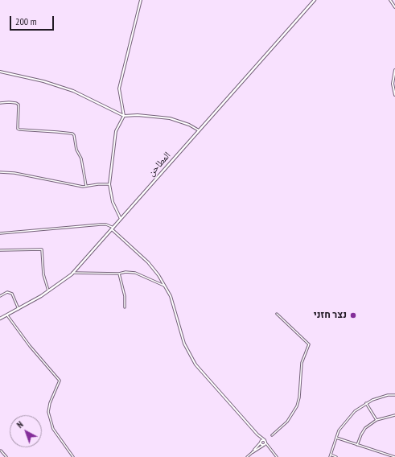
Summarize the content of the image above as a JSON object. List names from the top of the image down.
{
  "streets": {
    "main road": ["المطاحن"]
  },
  "places": ["נצר חזני"],
  "scale_bar": "200 m",
  "north": "top left"
}
